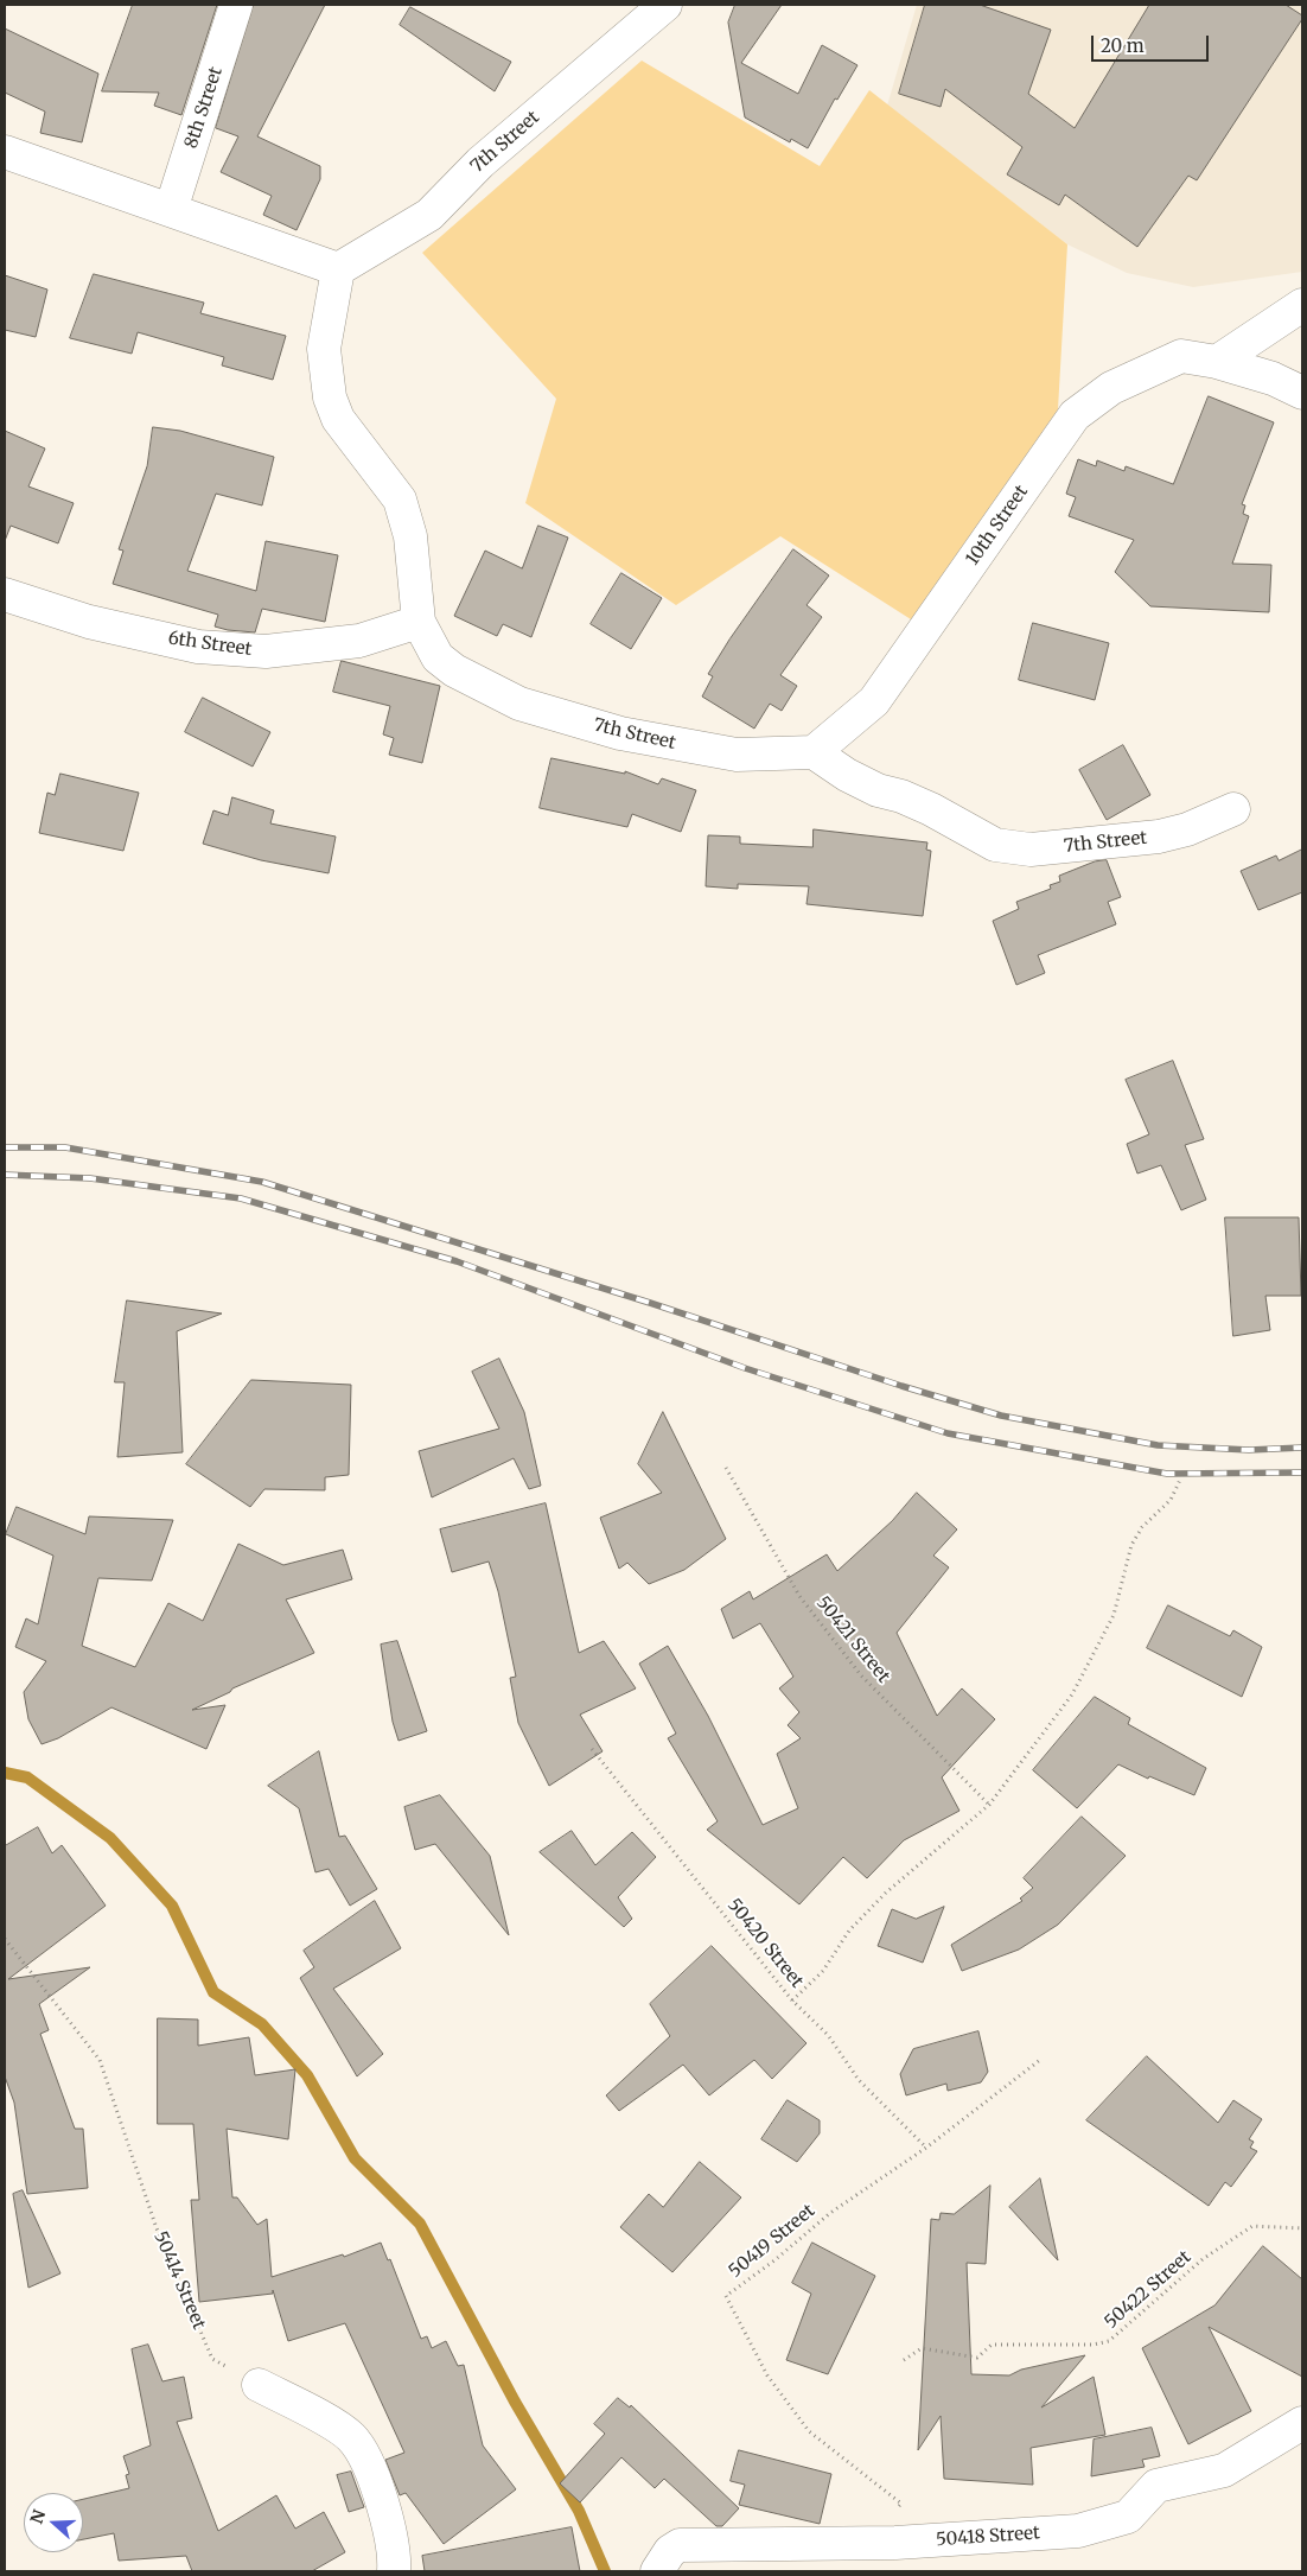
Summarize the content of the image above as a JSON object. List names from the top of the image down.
{
  "streets": {
    "street": [
      "8th Street",
      "7th Street",
      "10th Street",
      "6th Street",
      "50418 Street"
    ],
    "path": [
      "50421 Street",
      "50420 Street",
      "50419 Street",
      "50414 Street",
      "50422 Street"
    ]
  },
  "crossings": [
    ["7th Street", "10th Street"],
    ["7th Street", "6th Street"],
    ["50420 Street", "50419 Street"],
    ["50419 Street", "50418 Street"]
  ],
  "scale_bar": "20 m",
  "north": "left"
}
